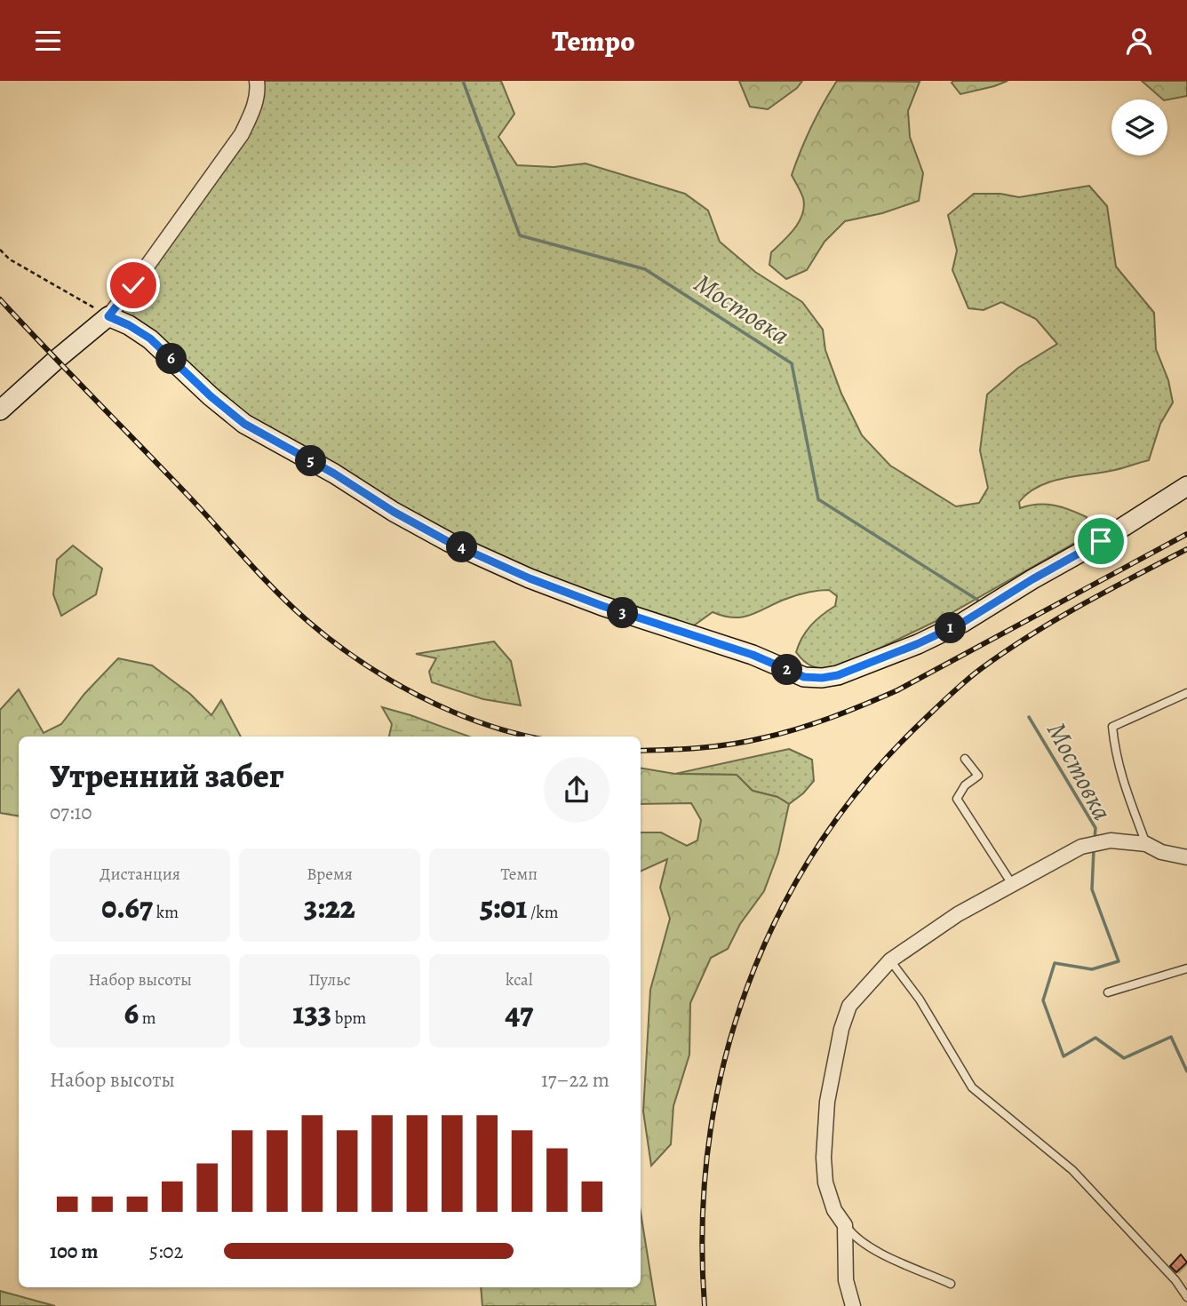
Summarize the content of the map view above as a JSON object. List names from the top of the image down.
{
  "water": ["Мостовка"],
  "page": {
    "header": "Tempo",
    "pins": [
      "6",
      "5",
      "4",
      "3",
      "1",
      "2"
    ],
    "heading": ["Утренний забег", "07:10"],
    "stats": [
      ["Дистанция", "0.67 km"],
      ["Время", "3:22"],
      ["Темп", "5:01 /km"],
      ["Набор высоты", "6 m"],
      ["Пульс", "133 bpm"],
      ["kcal", "47"]
    ],
    "chart": ["Набор высоты", "17–22 m"],
    "list": [
      {
        "name": "100 m",
        "note": "5:02"
      }
    ]
  }
}
